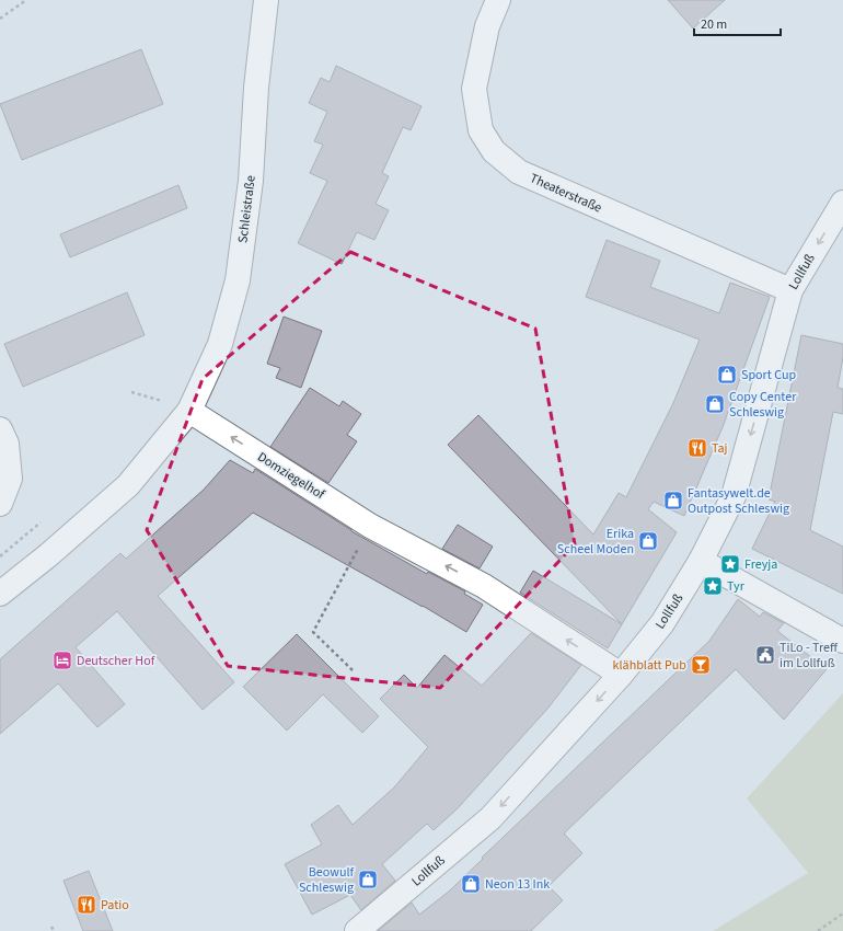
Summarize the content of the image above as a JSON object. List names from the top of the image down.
{
  "streets": {
    "street": [
      "Theaterstraße",
      "Schleistraße",
      "Lollfuß",
      "Domziegelhof"
    ]
  },
  "crossings": [
    ["Theaterstraße", "Lollfuß"],
    ["Schleistraße", "Domziegelhof"],
    ["Lollfuß", "Domziegelhof"]
  ],
  "one_way": ["Lollfuß", "Domziegelhof"],
  "places": {
    "shop": [
      "Sport Cup",
      "Copy Center Schleswig",
      "Fantasywelt.de Outpost Schleswig",
      "Erika Scheel Moden",
      "Beowulf Schleswig",
      "Neon 13 Ink"
    ],
    "restaurant": ["Taj", "Patio"],
    "place": ["Freyja", "Tyr"],
    "public building": ["TiLo - Treff im Lollfuß"],
    "hotel": ["Deutscher Hof"],
    "bar": ["klähblatt Pub"]
  },
  "scale_bar": "20 m"
}
